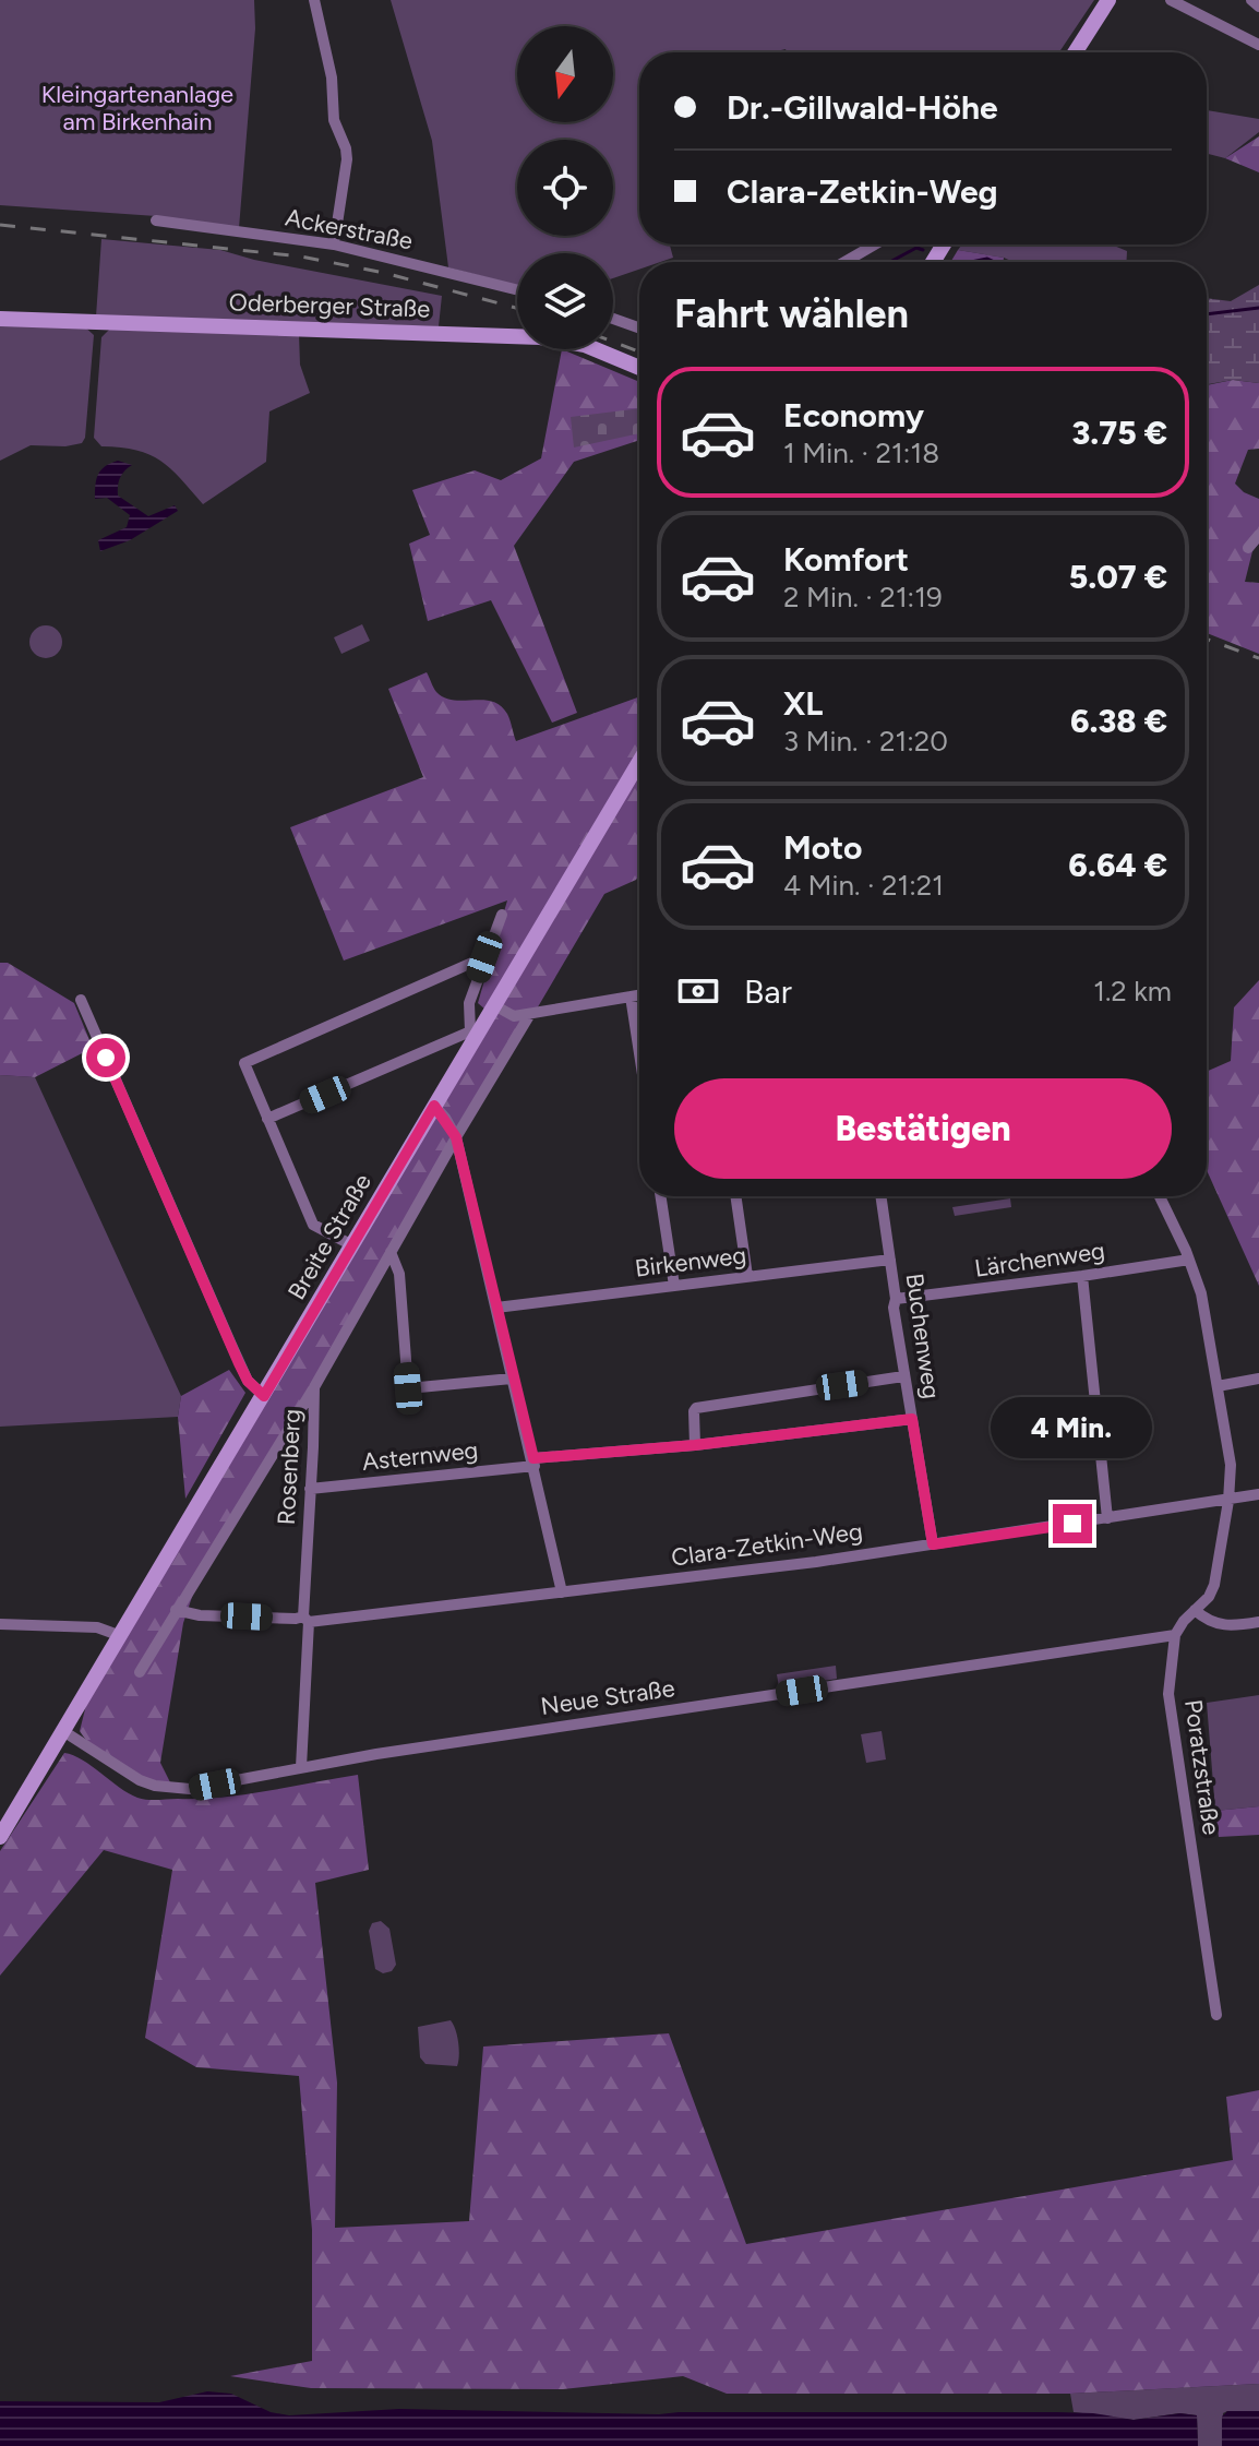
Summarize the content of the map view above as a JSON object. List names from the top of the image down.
{
  "streets": {
    "main road": ["Oderberger Straße", "Breite Straße"],
    "street": [
      "Ackerstraße",
      "Lärchenweg",
      "Birkenweg",
      "Buchenweg",
      "Asternweg",
      "Rosenberg",
      "Clara-Zetkin-Weg",
      "Neue Straße",
      "Poratzstraße"
    ]
  },
  "crossings": [
    ["Breite Straße", "Neue Straße"],
    ["Lärchenweg", "Buchenweg"],
    ["Birkenweg", "Buchenweg"],
    ["Buchenweg", "Asternweg"],
    ["Buchenweg", "Clara-Zetkin-Weg"],
    ["Asternweg", "Rosenberg"],
    ["Rosenberg", "Clara-Zetkin-Weg"],
    ["Rosenberg", "Neue Straße"],
    ["Neue Straße", "Poratzstraße"]
  ],
  "parks": ["Kleingartenanlage am Birkenhain"],
  "north": "bottom",
  "page": {
    "banner": ["Dr.-Gillwald-Höhe", "Clara-Zetkin-Weg"],
    "heading": "Fahrt wählen",
    "list": [
      {
        "name": "Economy",
        "note": "1 Min. · 21:18",
        "value": "3.75 €"
      },
      {
        "name": "Komfort",
        "note": "2 Min. · 21:19",
        "value": "5.07 €"
      },
      {
        "name": "XL",
        "note": "3 Min. · 21:20",
        "value": "6.38 €"
      },
      {
        "name": "Moto",
        "note": "4 Min. · 21:21",
        "value": "6.64 €"
      }
    ],
    "pay": ["Bar", "1.2 km"],
    "buttons": "Bestätigen",
    "bubble": "4 Min."
  }
}
